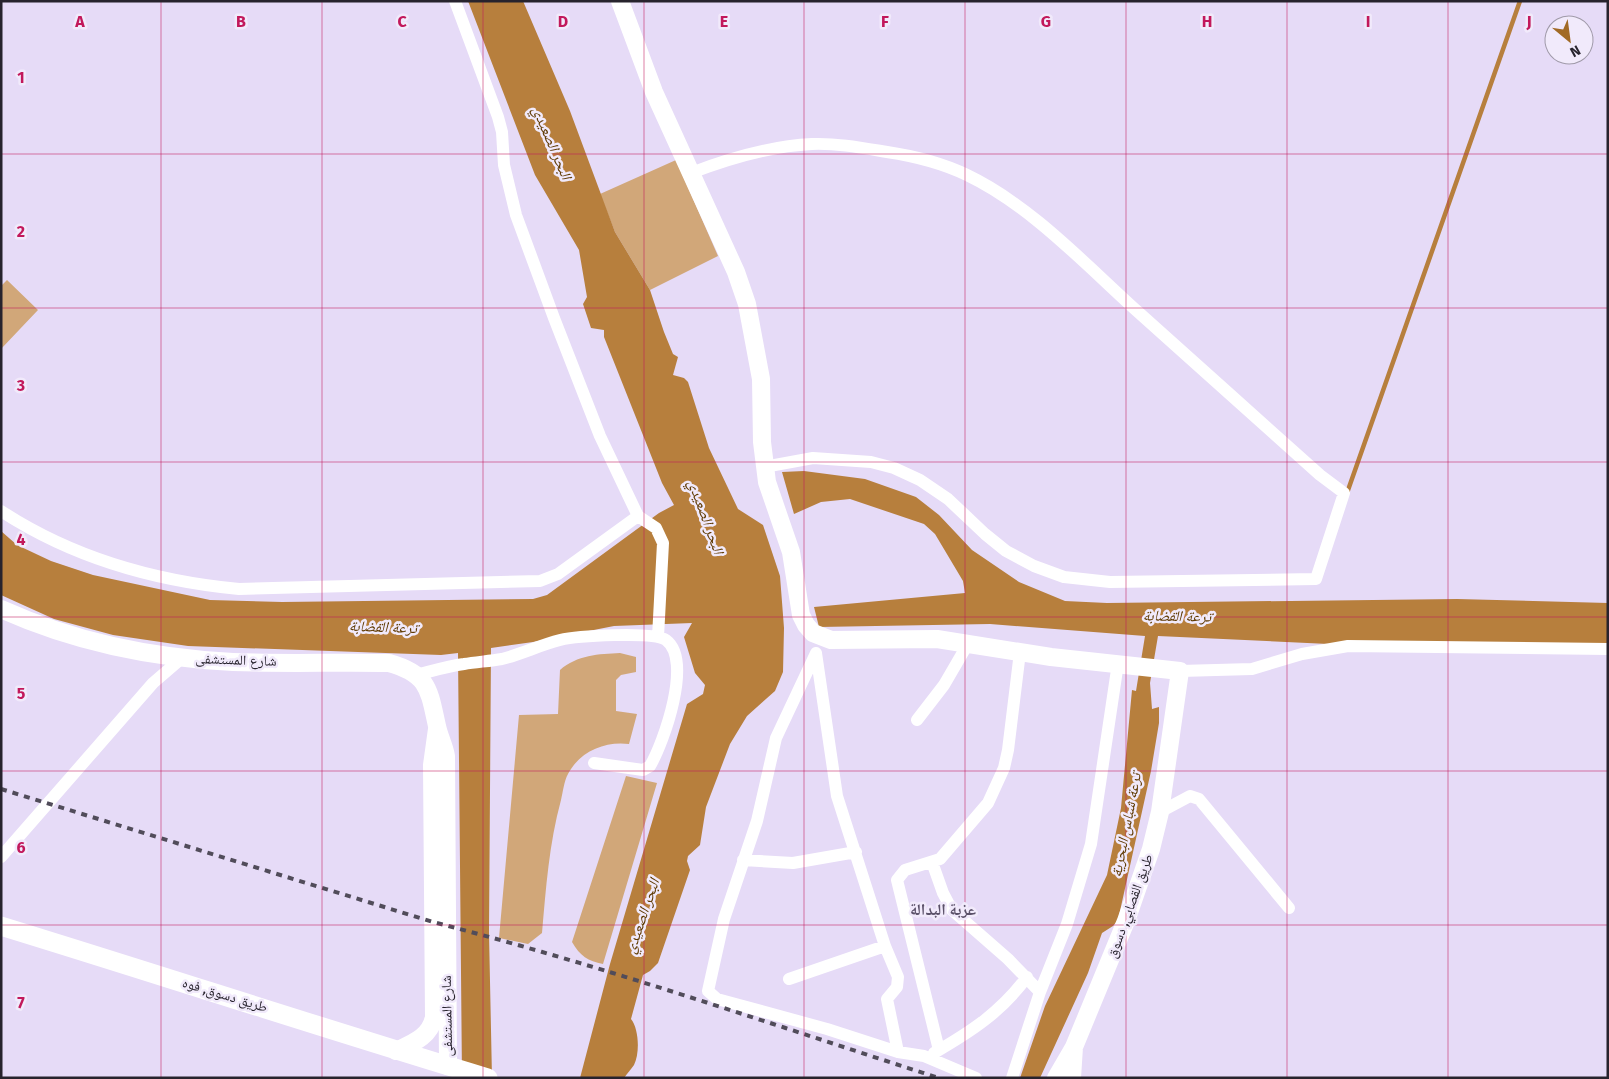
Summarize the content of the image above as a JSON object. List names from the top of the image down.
{
  "streets": {
    "main road": ["شارع المستشفى", "طريق القصابي, دسوق", "طريق دسوق, فوه"]
  },
  "crossings": [
    ["شارع المستشفى", "طريق دسوق, فوه"]
  ],
  "districts": ["عزبة البدالة"],
  "water": ["البحر الصعيدي", "ترعة القضابة", "ترعة شباس البحرية"],
  "north": "bottom right",
  "grid": {
    "columns": [
      "A",
      "B",
      "C",
      "D",
      "E",
      "F",
      "G",
      "H",
      "I",
      "J"
    ],
    "rows": [
      "1",
      "2",
      "3",
      "4",
      "5",
      "6",
      "7"
    ]
  }
}
